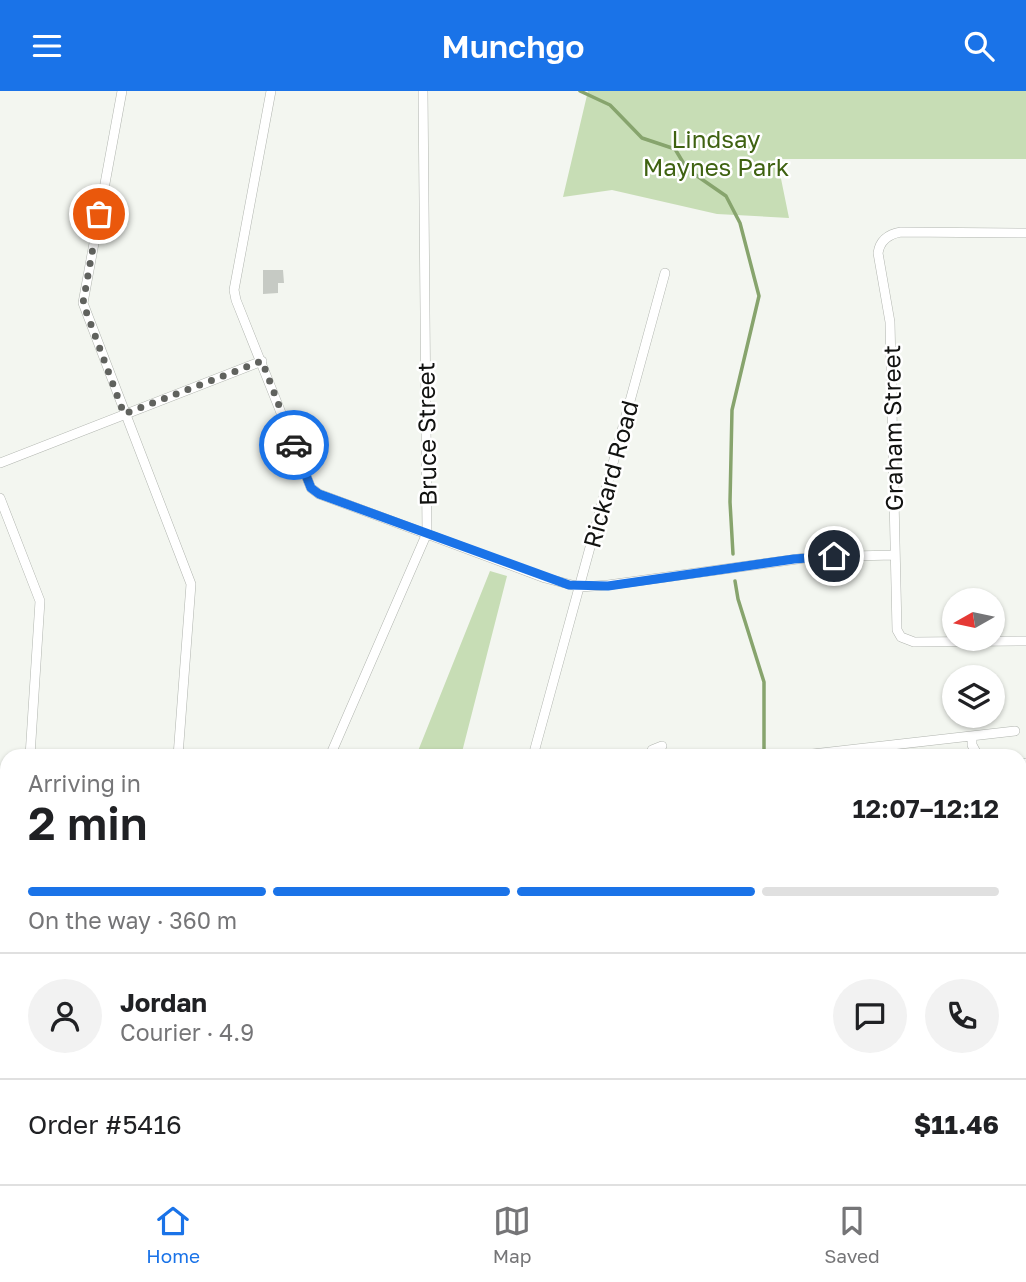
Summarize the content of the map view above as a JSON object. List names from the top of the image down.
{
  "streets": {
    "street": ["Graham Street", "Bruce Street", "Rickard Road"]
  },
  "parks": ["Lindsay Maynes Park"],
  "north": "left",
  "page": {
    "header": "Munchgo",
    "heading": ["2 min", "Arriving in", "12:07–12:12"],
    "panel": [
      "Jordan",
      "Courier · 4.9",
      "Order #5416",
      "$11.46"
    ],
    "bar": "On the way · 360 m",
    "tabs": ["Home", "Map", "Saved"]
  }
}
